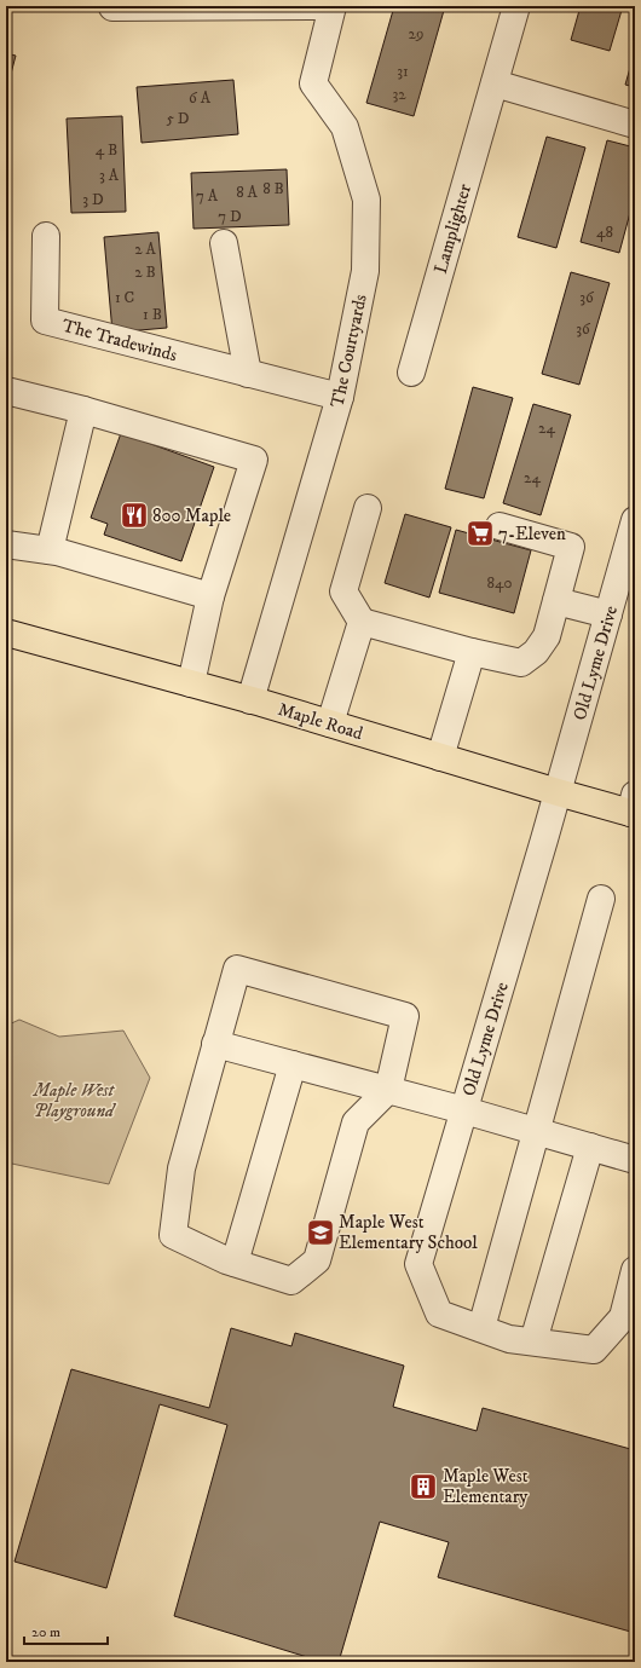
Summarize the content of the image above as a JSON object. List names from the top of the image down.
{
  "streets": {
    "main road": ["Maple Road"],
    "street": [
      "Lamplighter",
      "The Tradewinds",
      "The Courtyards",
      "Old Lyme Drive"
    ]
  },
  "crossings": [
    ["The Tradewinds", "The Courtyards"],
    ["The Courtyards", "Maple Road"],
    ["Old Lyme Drive", "Maple Road"]
  ],
  "parks": ["Maple West Playground"],
  "places": {
    "restaurant": ["800 Maple"],
    "supermarket": ["7-Eleven"],
    "school or university": ["Maple West Elementary School"],
    "building": ["Maple West Elementary"]
  },
  "house_numbers": [
    "29",
    "31",
    "32",
    "6 A",
    "5 D",
    "4 B",
    "3 A",
    "8 B",
    "8 A",
    "7 A",
    "3 D",
    "7 D",
    "48",
    "2 A",
    "2 B",
    "1 C",
    "36",
    "1 B",
    "36",
    "24",
    "24",
    "840"
  ],
  "scale_bar": "20 m"
}
